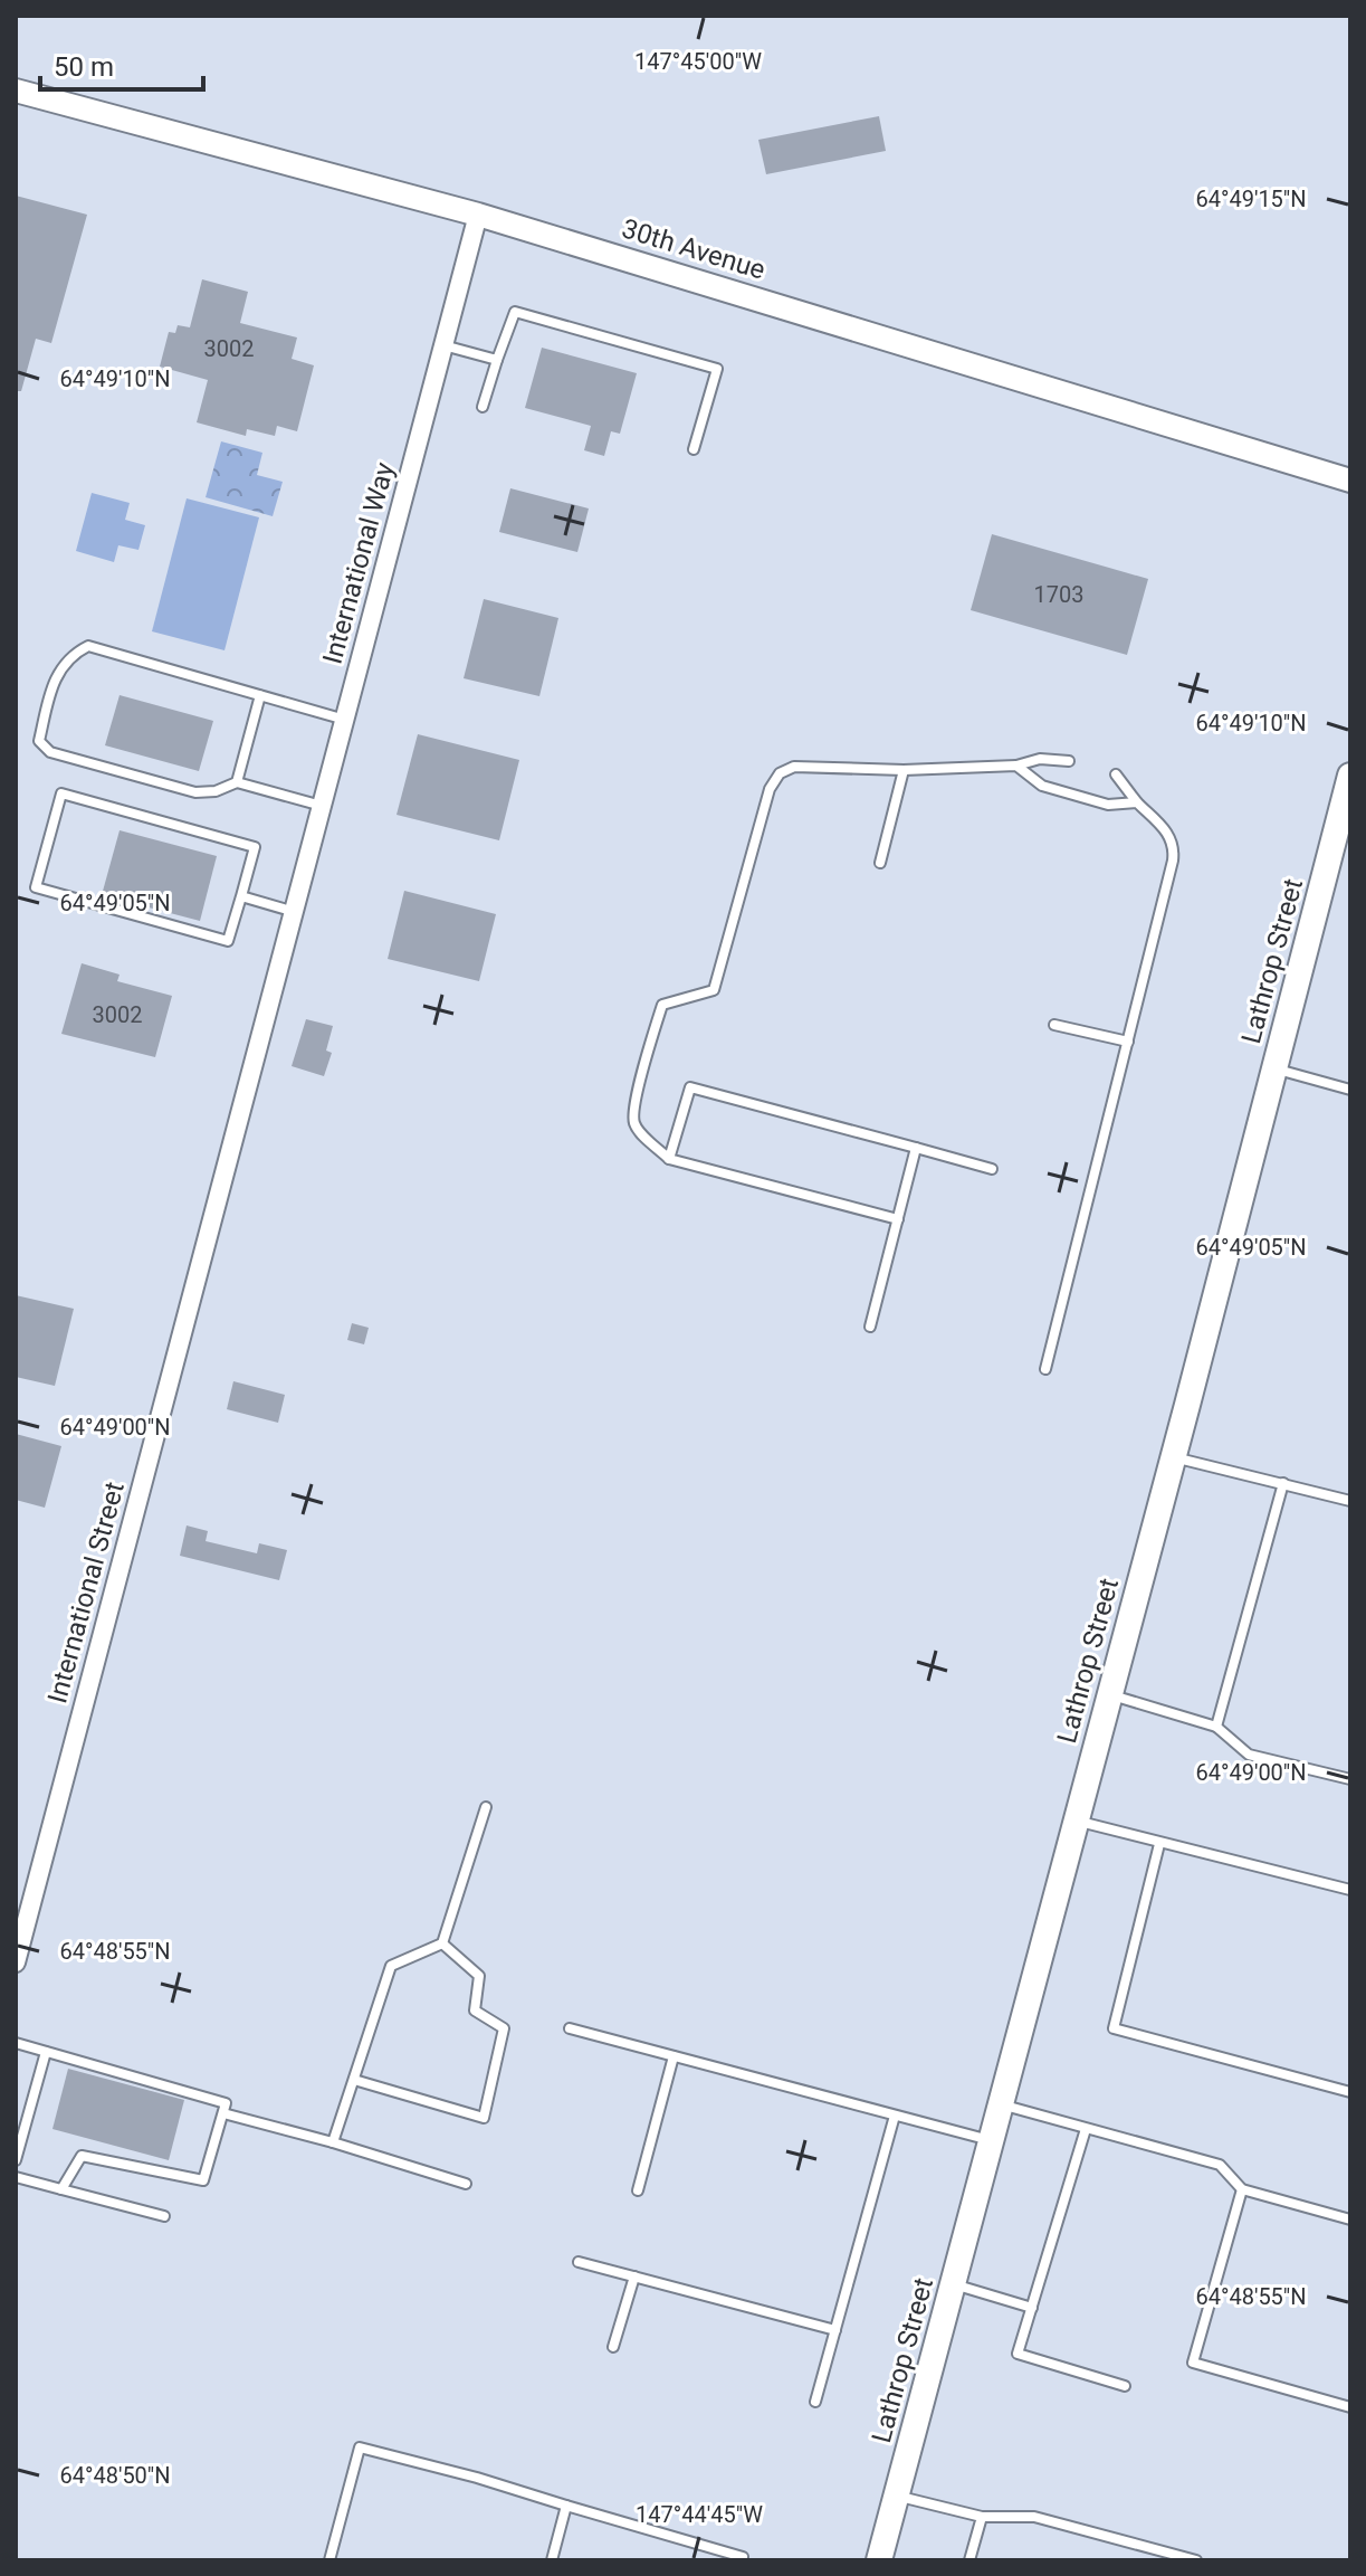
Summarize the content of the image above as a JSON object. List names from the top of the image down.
{
  "streets": {
    "main road": ["Lathrop Street"],
    "street": ["30th Avenue", "International Way", "International Street"]
  },
  "crossings": [
    ["30th Avenue", "International Way"],
    ["International Way", "International Street"]
  ],
  "house_numbers": ["3002", "1703", "3002"],
  "scale_bar": "50 m",
  "coordinates": [
    "147°45'00\"W",
    "64°49'15\"N",
    "64°49'10\"N",
    "64°49'05\"N",
    "64°49'00\"N",
    "64°48'55\"N",
    "64°48'50\"N",
    "147°44'45\"W"
  ]
}
